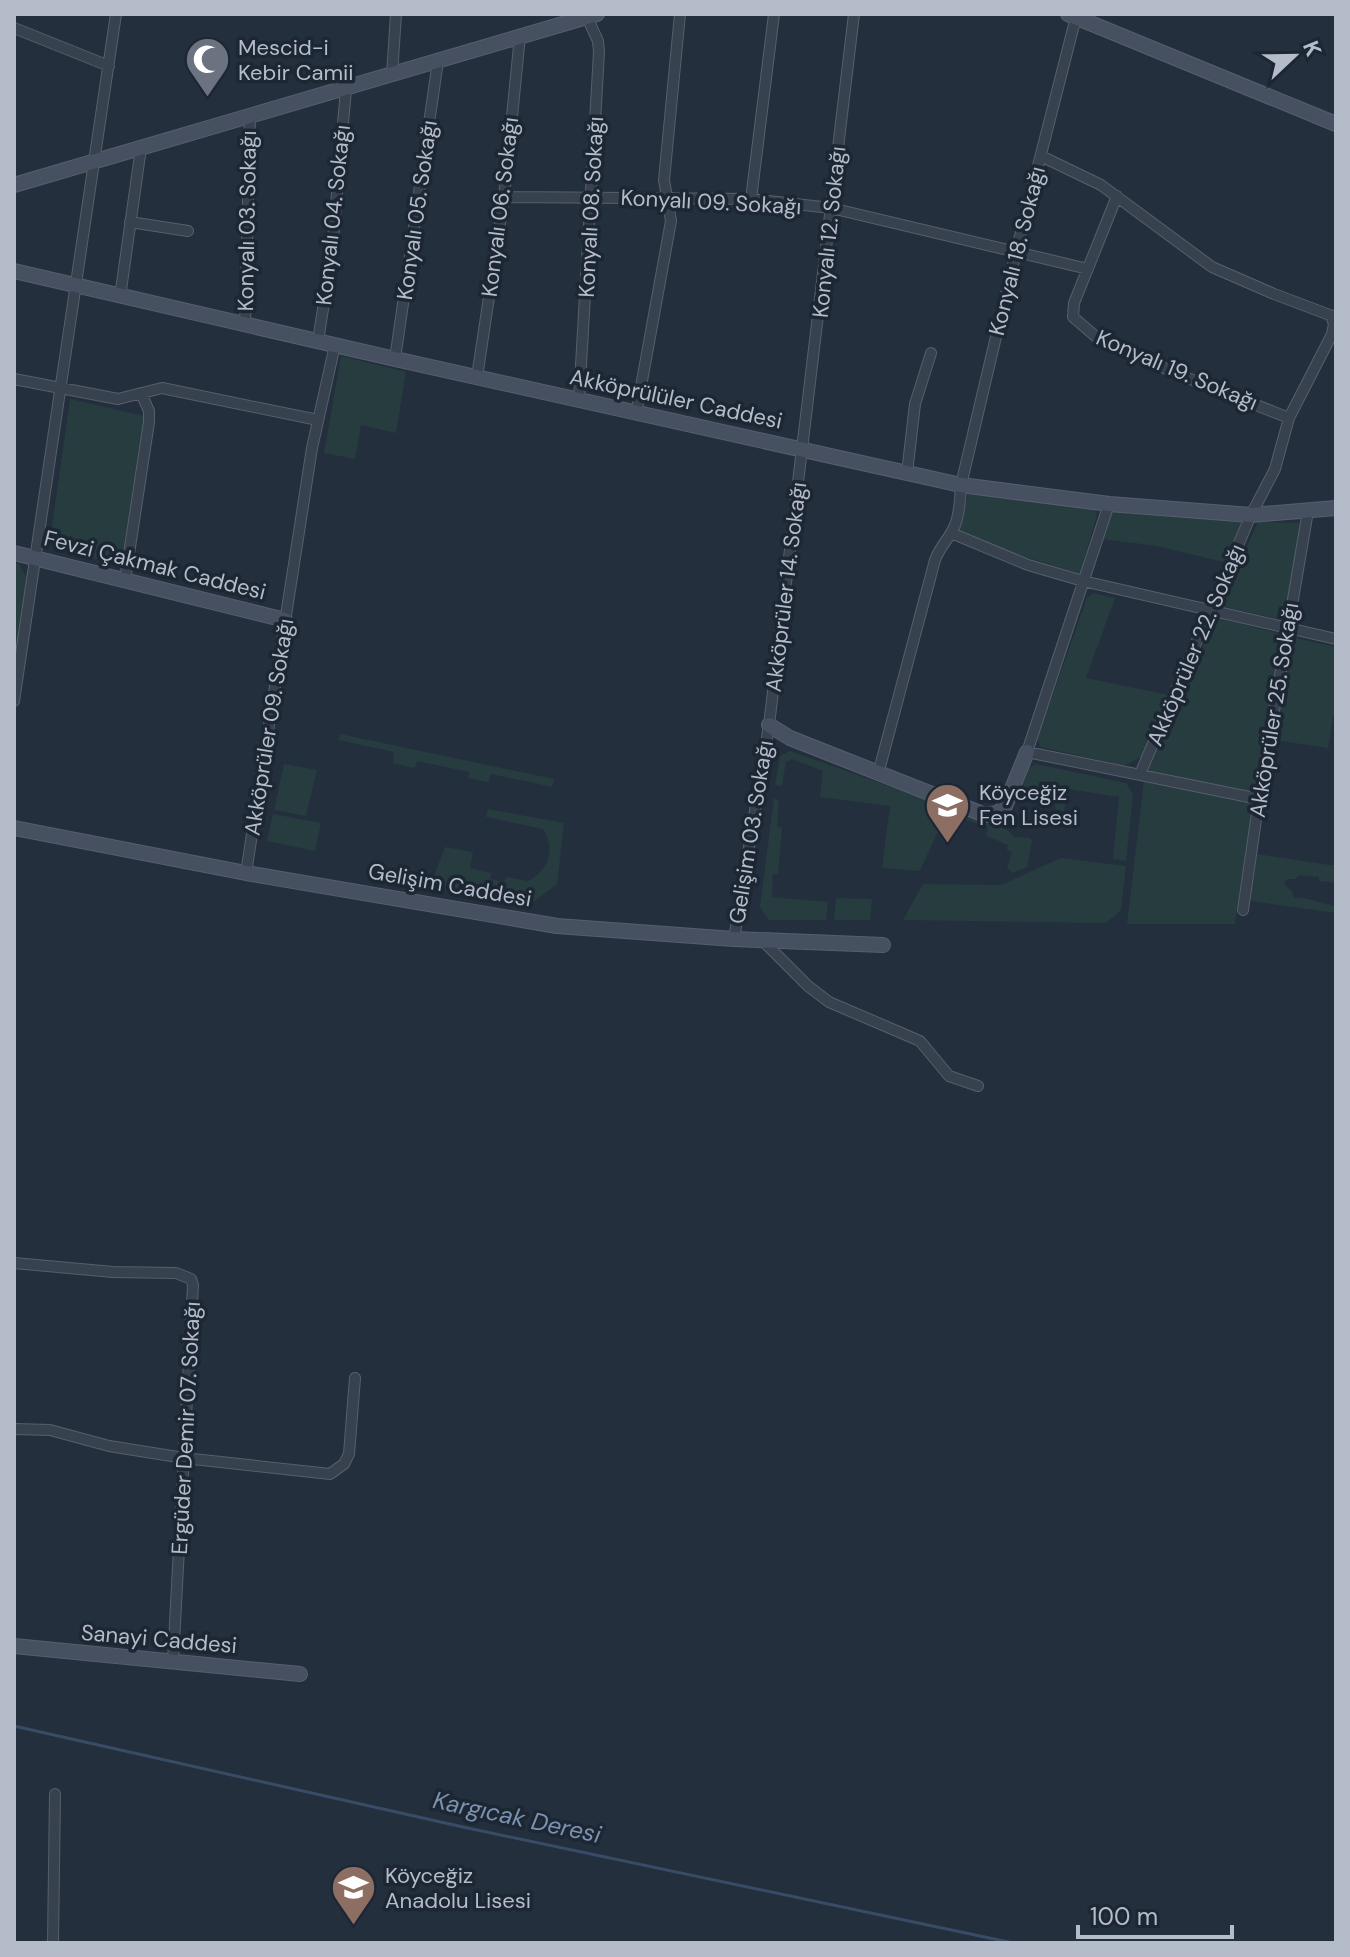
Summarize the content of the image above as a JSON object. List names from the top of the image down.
{
  "streets": {
    "street": [
      "Konyalı 09. Sokağı",
      "Konyalı 06. Sokağı",
      "Konyalı 08. Sokağı",
      "Konyalı 05. Sokağı",
      "Konyalı 04. Sokağı",
      "Konyalı 03. Sokağı",
      "Konyalı 12. Sokağı",
      "Konyalı 18. Sokağı",
      "Konyalı 19. Sokağı",
      "Akköprülüler Caddesi",
      "Fevzi Çakmak Caddesi",
      "Akköprüler 14. Sokağı",
      "Akköprüler 22. Sokağı",
      "Akköprüler 25. Sokağı",
      "Akköprüler 09. Sokağı",
      "Gelişim 03. Sokağı",
      "Gelişim Caddesi",
      "Ergüder Demir 07. Sokağı",
      "Sanayi Caddesi"
    ]
  },
  "crossings": [
    ["Konyalı 09. Sokağı", "Konyalı 06. Sokağı"],
    ["Konyalı 09. Sokağı", "Konyalı 08. Sokağı"],
    ["Konyalı 09. Sokağı", "Konyalı 12. Sokağı"],
    ["Konyalı 09. Sokağı", "Konyalı 18. Sokağı"],
    ["Konyalı 09. Sokağı", "Konyalı 19. Sokağı"],
    ["Konyalı 06. Sokağı", "Akköprülüler Caddesi"],
    ["Konyalı 08. Sokağı", "Akköprülüler Caddesi"],
    ["Konyalı 05. Sokağı", "Akköprülüler Caddesi"],
    ["Konyalı 04. Sokağı", "Akköprülüler Caddesi"],
    ["Konyalı 03. Sokağı", "Akköprülüler Caddesi"],
    ["Konyalı 12. Sokağı", "Akköprülüler Caddesi"],
    ["Konyalı 12. Sokağı", "Akköprüler 14. Sokağı"],
    ["Konyalı 18. Sokağı", "Akköprülüler Caddesi"],
    ["Konyalı 19. Sokağı", "Akköprüler 22. Sokağı"],
    ["Akköprülüler Caddesi", "Akköprüler 14. Sokağı"],
    ["Akköprülüler Caddesi", "Akköprüler 22. Sokağı"],
    ["Akköprülüler Caddesi", "Akköprüler 25. Sokağı"],
    ["Akköprülüler Caddesi", "Akköprüler 09. Sokağı"],
    ["Fevzi Çakmak Caddesi", "Akköprüler 09. Sokağı"],
    ["Akköprüler 14. Sokağı", "Gelişim 03. Sokağı"],
    ["Akköprüler 09. Sokağı", "Gelişim Caddesi"],
    ["Gelişim 03. Sokağı", "Gelişim Caddesi"],
    ["Ergüder Demir 07. Sokağı", "Sanayi Caddesi"]
  ],
  "water": ["Kargıcak Deresi"],
  "places": {
    "mosque": ["Mescid-i Kebir Camii"],
    "school or university": ["Köyceğiz Fen Lisesi", "Köyceğiz Anadolu Lisesi"]
  },
  "scale_bar": "100 m",
  "north": "right"
}
